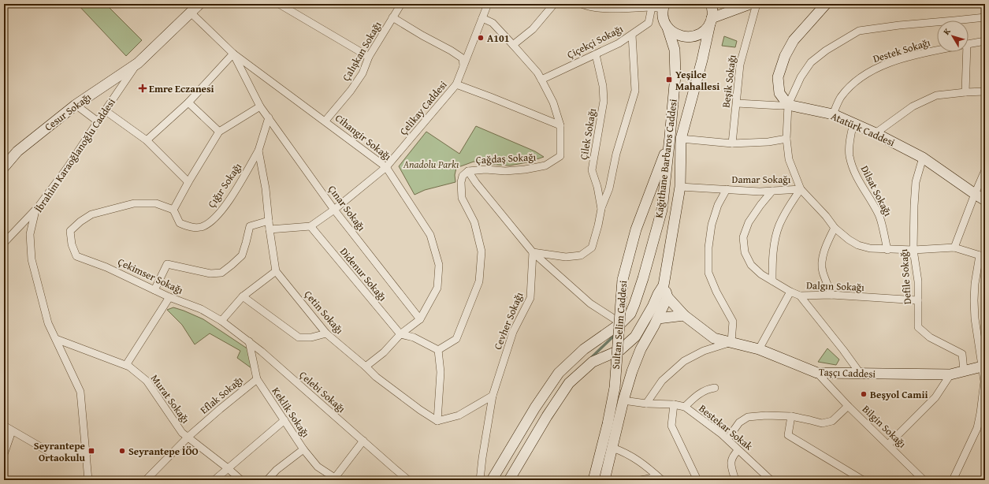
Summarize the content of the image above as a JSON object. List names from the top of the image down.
{
  "streets": {
    "main road": [
      "Cesur Sokağı",
      "Atatürk Caddesi",
      "İbrahim Karaoğlanoğlu Caddesi",
      "Kağıthane Barbaros Caddesi",
      "Sultan Selim Caddesi",
      "Taşçı Caddesi"
    ],
    "street": [
      "Çiçekçi Sokağı",
      "Destek Sokağı",
      "Çalışkan Sokağı",
      "Beşik Sokağı",
      "Çelikay Caddesi",
      "Çilek Sokağı",
      "Cihangir Sokağı",
      "Çağdaş Sokağı",
      "Damar Sokağı",
      "Çığır Sokağı",
      "Dilsat Sokağı",
      "Çınar Sokağı",
      "Didenur Sokağı",
      "Çekimser Sokağı",
      "Defile Sokağı",
      "Dalgın Sokağı",
      "Çetin Sokağı",
      "Cevher Sokağı",
      "Çelebi Sokağı",
      "Eflak Sokağı",
      "Murat Sokağı",
      "Keklik Sokağı",
      "Bilgin Sokağı",
      "Bestekar Sokak"
    ]
  },
  "crossings": [
    ["Çiçekçi Sokağı", "Çilek Sokağı"],
    ["Çiçekçi Sokağı", "Çağdaş Sokağı"],
    ["Destek Sokağı", "Atatürk Caddesi"],
    ["Çalışkan Sokağı", "Cihangir Sokağı"],
    ["Çelikay Caddesi", "Cihangir Sokağı"],
    ["Çelikay Caddesi", "Çağdaş Sokağı"],
    ["Çelikay Caddesi", "Çınar Sokağı"],
    ["Çelikay Caddesi", "Didenur Sokağı"],
    ["Cesur Sokağı", "İbrahim Karaoğlanoğlu Caddesi"],
    ["Atatürk Caddesi", "Dilsat Sokağı"],
    ["Atatürk Caddesi", "Defile Sokağı"],
    ["Çilek Sokağı", "Cevher Sokağı"],
    ["Cihangir Sokağı", "İbrahim Karaoğlanoğlu Caddesi"],
    ["Cihangir Sokağı", "Çınar Sokağı"],
    ["Cihangir Sokağı", "Didenur Sokağı"],
    ["Cihangir Sokağı", "Çetin Sokağı"],
    ["İbrahim Karaoğlanoğlu Caddesi", "Murat Sokağı"],
    ["Kağıthane Barbaros Caddesi", "Damar Sokağı"],
    ["Kağıthane Barbaros Caddesi", "Sultan Selim Caddesi"],
    ["Damar Sokağı", "Dilsat Sokağı"],
    ["Damar Sokağı", "Defile Sokağı"],
    ["Damar Sokağı", "Dalgın Sokağı"],
    ["Çığır Sokağı", "Çekimser Sokağı"],
    ["Çekimser Sokağı", "Çelebi Sokağı"],
    ["Defile Sokağı", "Dalgın Sokağı"],
    ["Defile Sokağı", "Taşçı Caddesi"],
    ["Sultan Selim Caddesi", "Taşçı Caddesi"],
    ["Sultan Selim Caddesi", "Bestekar Sokak"],
    ["Taşçı Caddesi", "Bilgin Sokağı"],
    ["Çelebi Sokağı", "Keklik Sokağı"],
    ["Eflak Sokağı", "Murat Sokağı"],
    ["Eflak Sokağı", "Keklik Sokağı"]
  ],
  "parks": ["Anadolu Parkı"],
  "places": {
    "other": ["A101", "Beşyol Camii", "Seyrantepe İÖO"],
    "transit": ["Yeşilce Mahallesi", "Seyrantepe Ortaokulu"],
    "health": ["Emre Eczanesi"]
  },
  "north": "top left"
}
